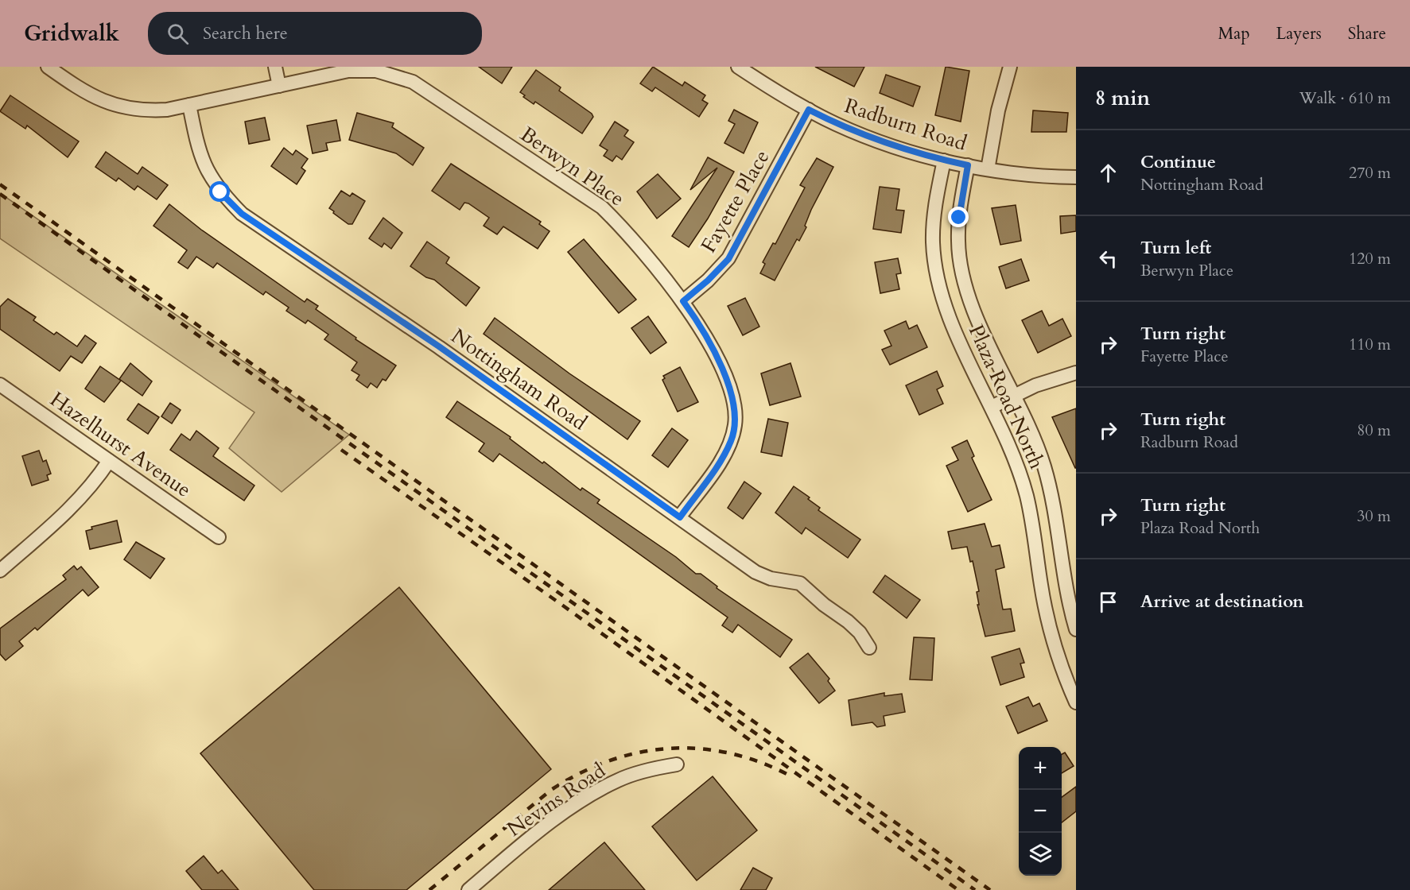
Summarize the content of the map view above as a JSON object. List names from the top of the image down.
{
  "streets": {
    "street": [
      "Radburn Road",
      "Berwyn Place",
      "Fayette Place",
      "Nottingham Road",
      "Plaza Road North",
      "Hazelhurst Avenue",
      "Nevins Road"
    ]
  },
  "crossings": [
    ["Radburn Road", "Fayette Place"],
    ["Radburn Road", "Plaza Road North"],
    ["Berwyn Place", "Fayette Place"],
    ["Berwyn Place", "Nottingham Road"]
  ],
  "page": {
    "header": "Gridwalk",
    "search": "Search here",
    "nav": ["Map", "Layers", "Share"],
    "heading": ["8 min", "Walk · 610 m"],
    "list": [
      ["Continue", "Nottingham Road", "270 m"],
      ["Turn left", "Berwyn Place", "120 m"],
      ["Turn right", "Fayette Place", "110 m"],
      ["Turn right", "Radburn Road", "80 m"],
      ["Turn right", "Plaza Road North", "30 m"],
      "Arrive at destination"
    ],
    "map_buttons": ["+", "−"]
  }
}
